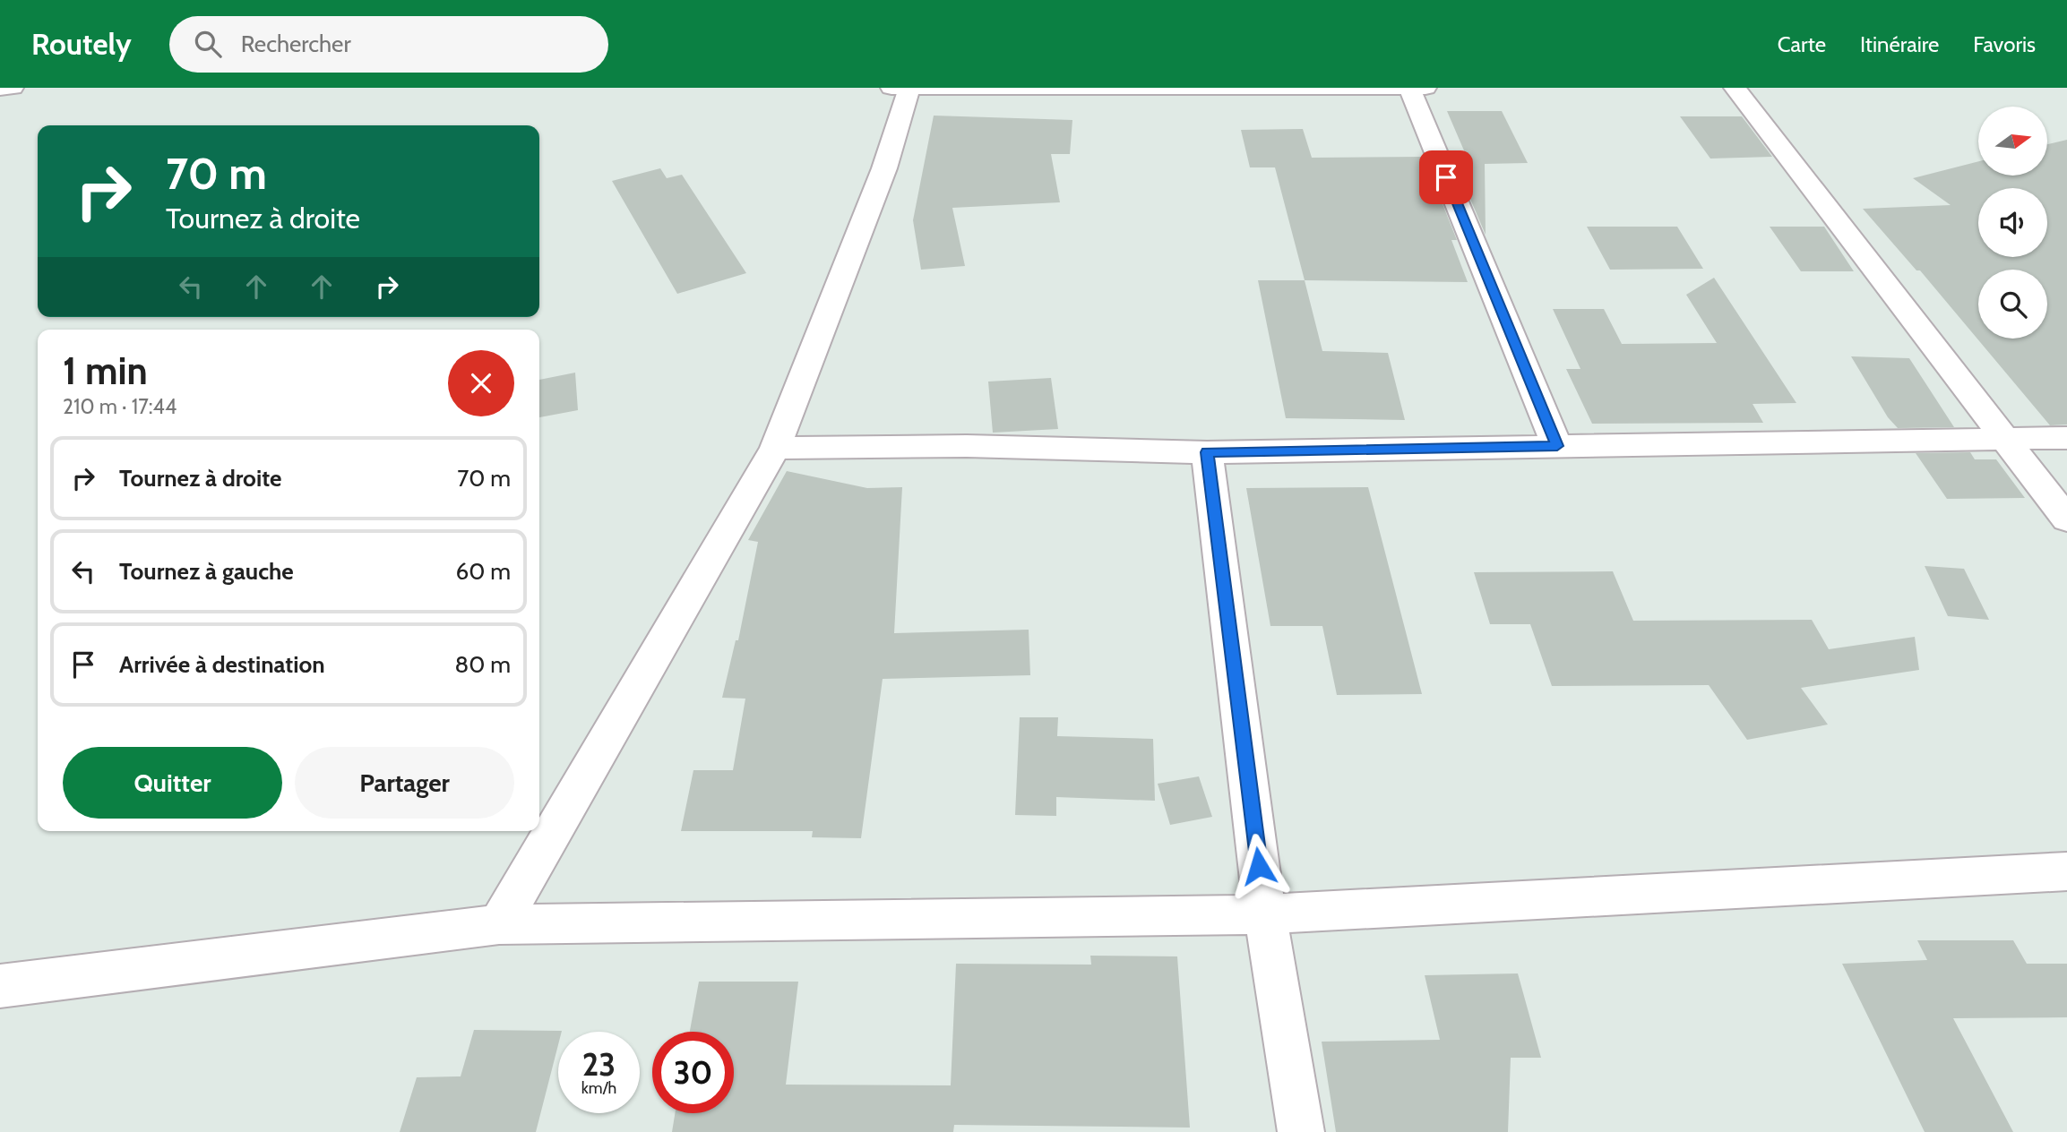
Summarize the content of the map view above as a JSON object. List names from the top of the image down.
{
  "north": "right",
  "page": {
    "header": "Routely",
    "search": "Rechercher",
    "nav": ["Carte", "Itinéraire", "Favoris"],
    "turn": ["70 m", "Tournez à droite"],
    "heading": ["1 min", "210 m · 17:44"],
    "list": [
      {
        "name": "Tournez à droite",
        "value": "70 m"
      },
      {
        "name": "Tournez à gauche",
        "value": "60 m"
      },
      {
        "name": "Arrivée à destination",
        "value": "80 m"
      }
    ],
    "buttons": ["Quitter", "Partager"],
    "speed": "23 km/h",
    "limit": "30"
  }
}
